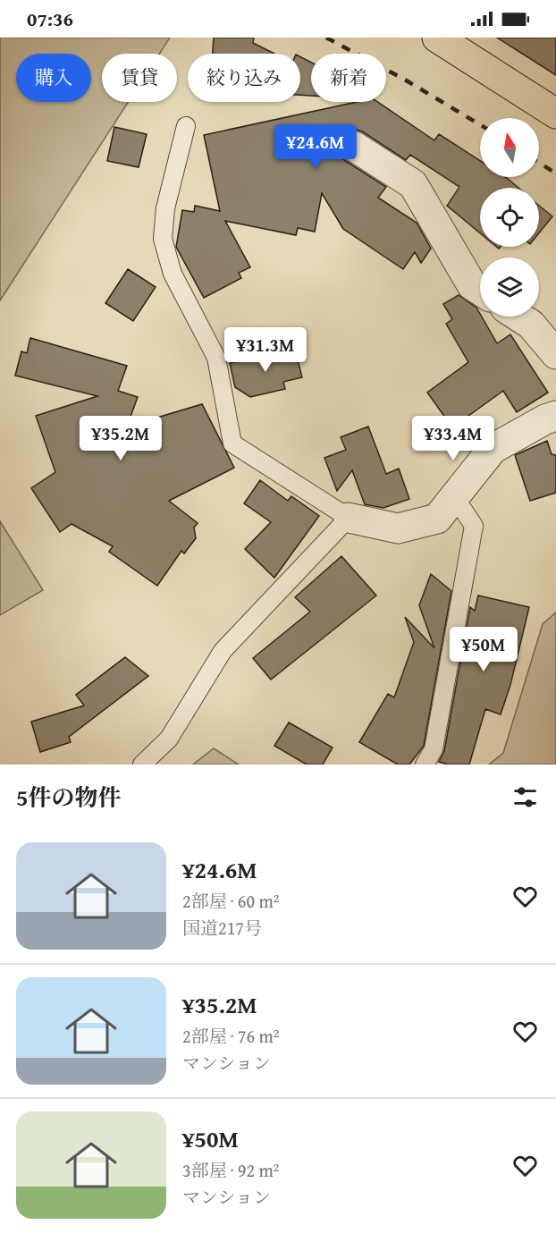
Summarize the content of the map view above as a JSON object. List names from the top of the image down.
{
  "north": "top",
  "page": {
    "status": "07:36",
    "chip": [
      "購入",
      "賃貸",
      "絞り込み",
      "新着"
    ],
    "price": [
      "¥24.6M",
      "¥31.3M",
      "¥35.2M",
      "¥33.4M",
      "¥50M"
    ],
    "heading": "5件の物件",
    "list": [
      {
        "name": "¥24.6M",
        "note": "2部屋 · 60 m² · 国道217号"
      },
      {
        "name": "¥35.2M",
        "note": "2部屋 · 76 m² · マンション"
      },
      {
        "name": "¥50M",
        "note": "3部屋 · 92 m² · マンション"
      }
    ]
  }
}
